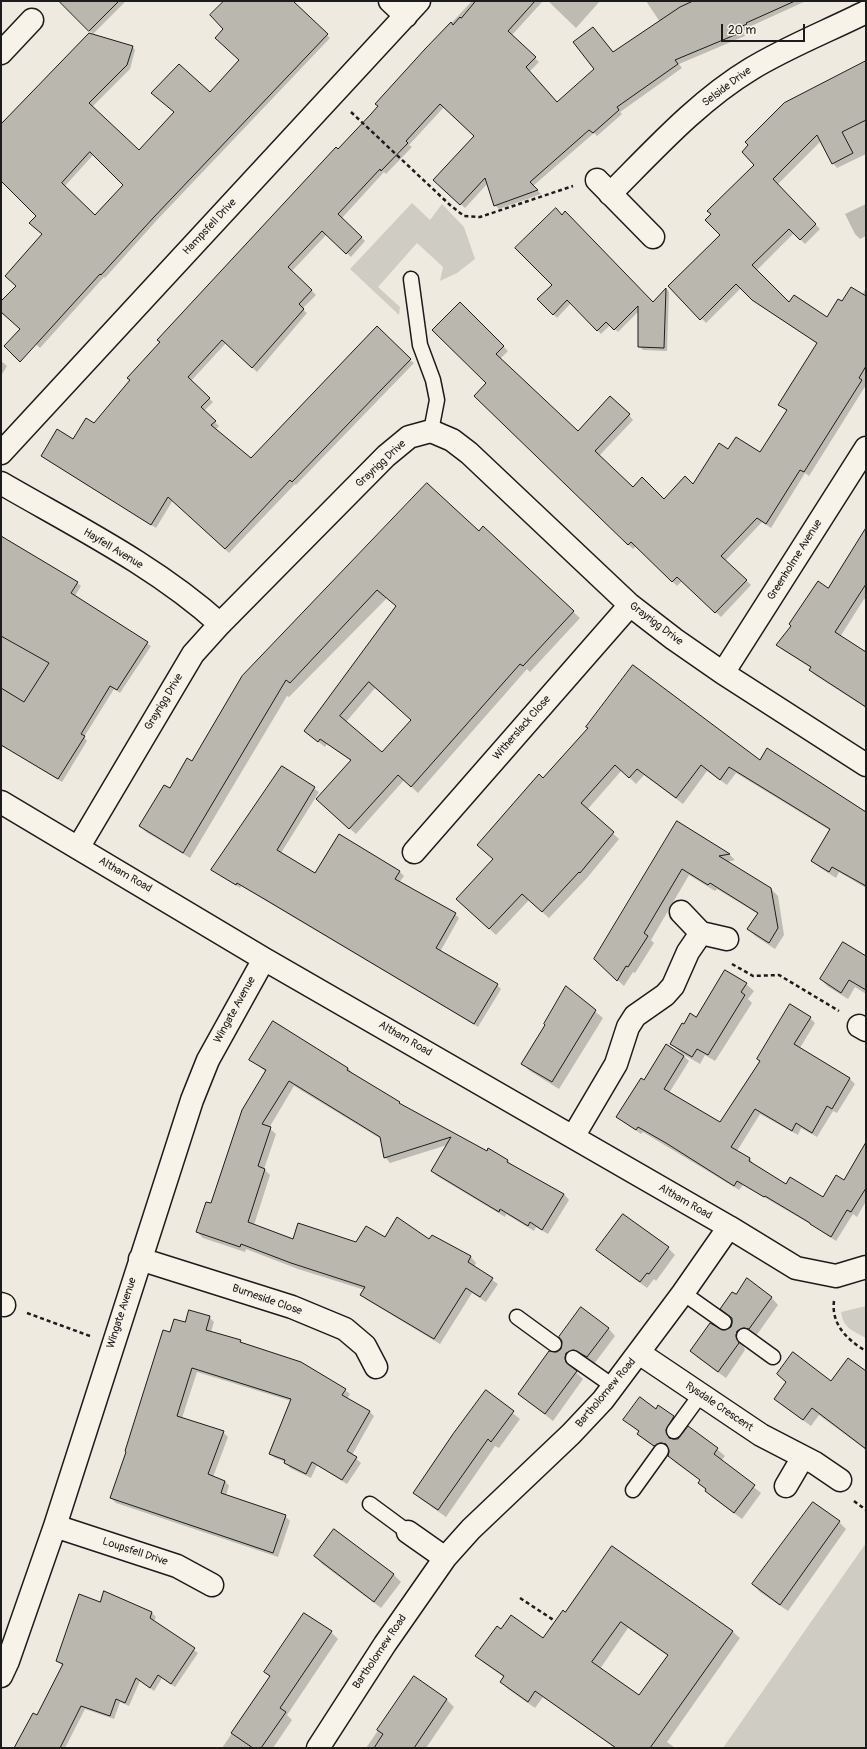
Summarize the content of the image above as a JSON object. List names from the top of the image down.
{
  "streets": {
    "street": [
      "Selside Drive",
      "Hampsfell Drive",
      "Grayrigg Drive",
      "Hayfell Avenue",
      "Greenholme Avenue",
      "Witherslack Close",
      "Altham Road",
      "Wingate Avenue",
      "Burneside Close",
      "Bartholomew Road",
      "Rysdale Crescent",
      "Loupsfell Drive"
    ]
  },
  "crossings": [
    ["Grayrigg Drive", "Hayfell Avenue"],
    ["Grayrigg Drive", "Greenholme Avenue"],
    ["Grayrigg Drive", "Witherslack Close"],
    ["Grayrigg Drive", "Altham Road"],
    ["Altham Road", "Wingate Avenue"],
    ["Altham Road", "Bartholomew Road"],
    ["Wingate Avenue", "Burneside Close"],
    ["Wingate Avenue", "Loupsfell Drive"],
    ["Bartholomew Road", "Rysdale Crescent"]
  ],
  "scale_bar": "20 m"
}
